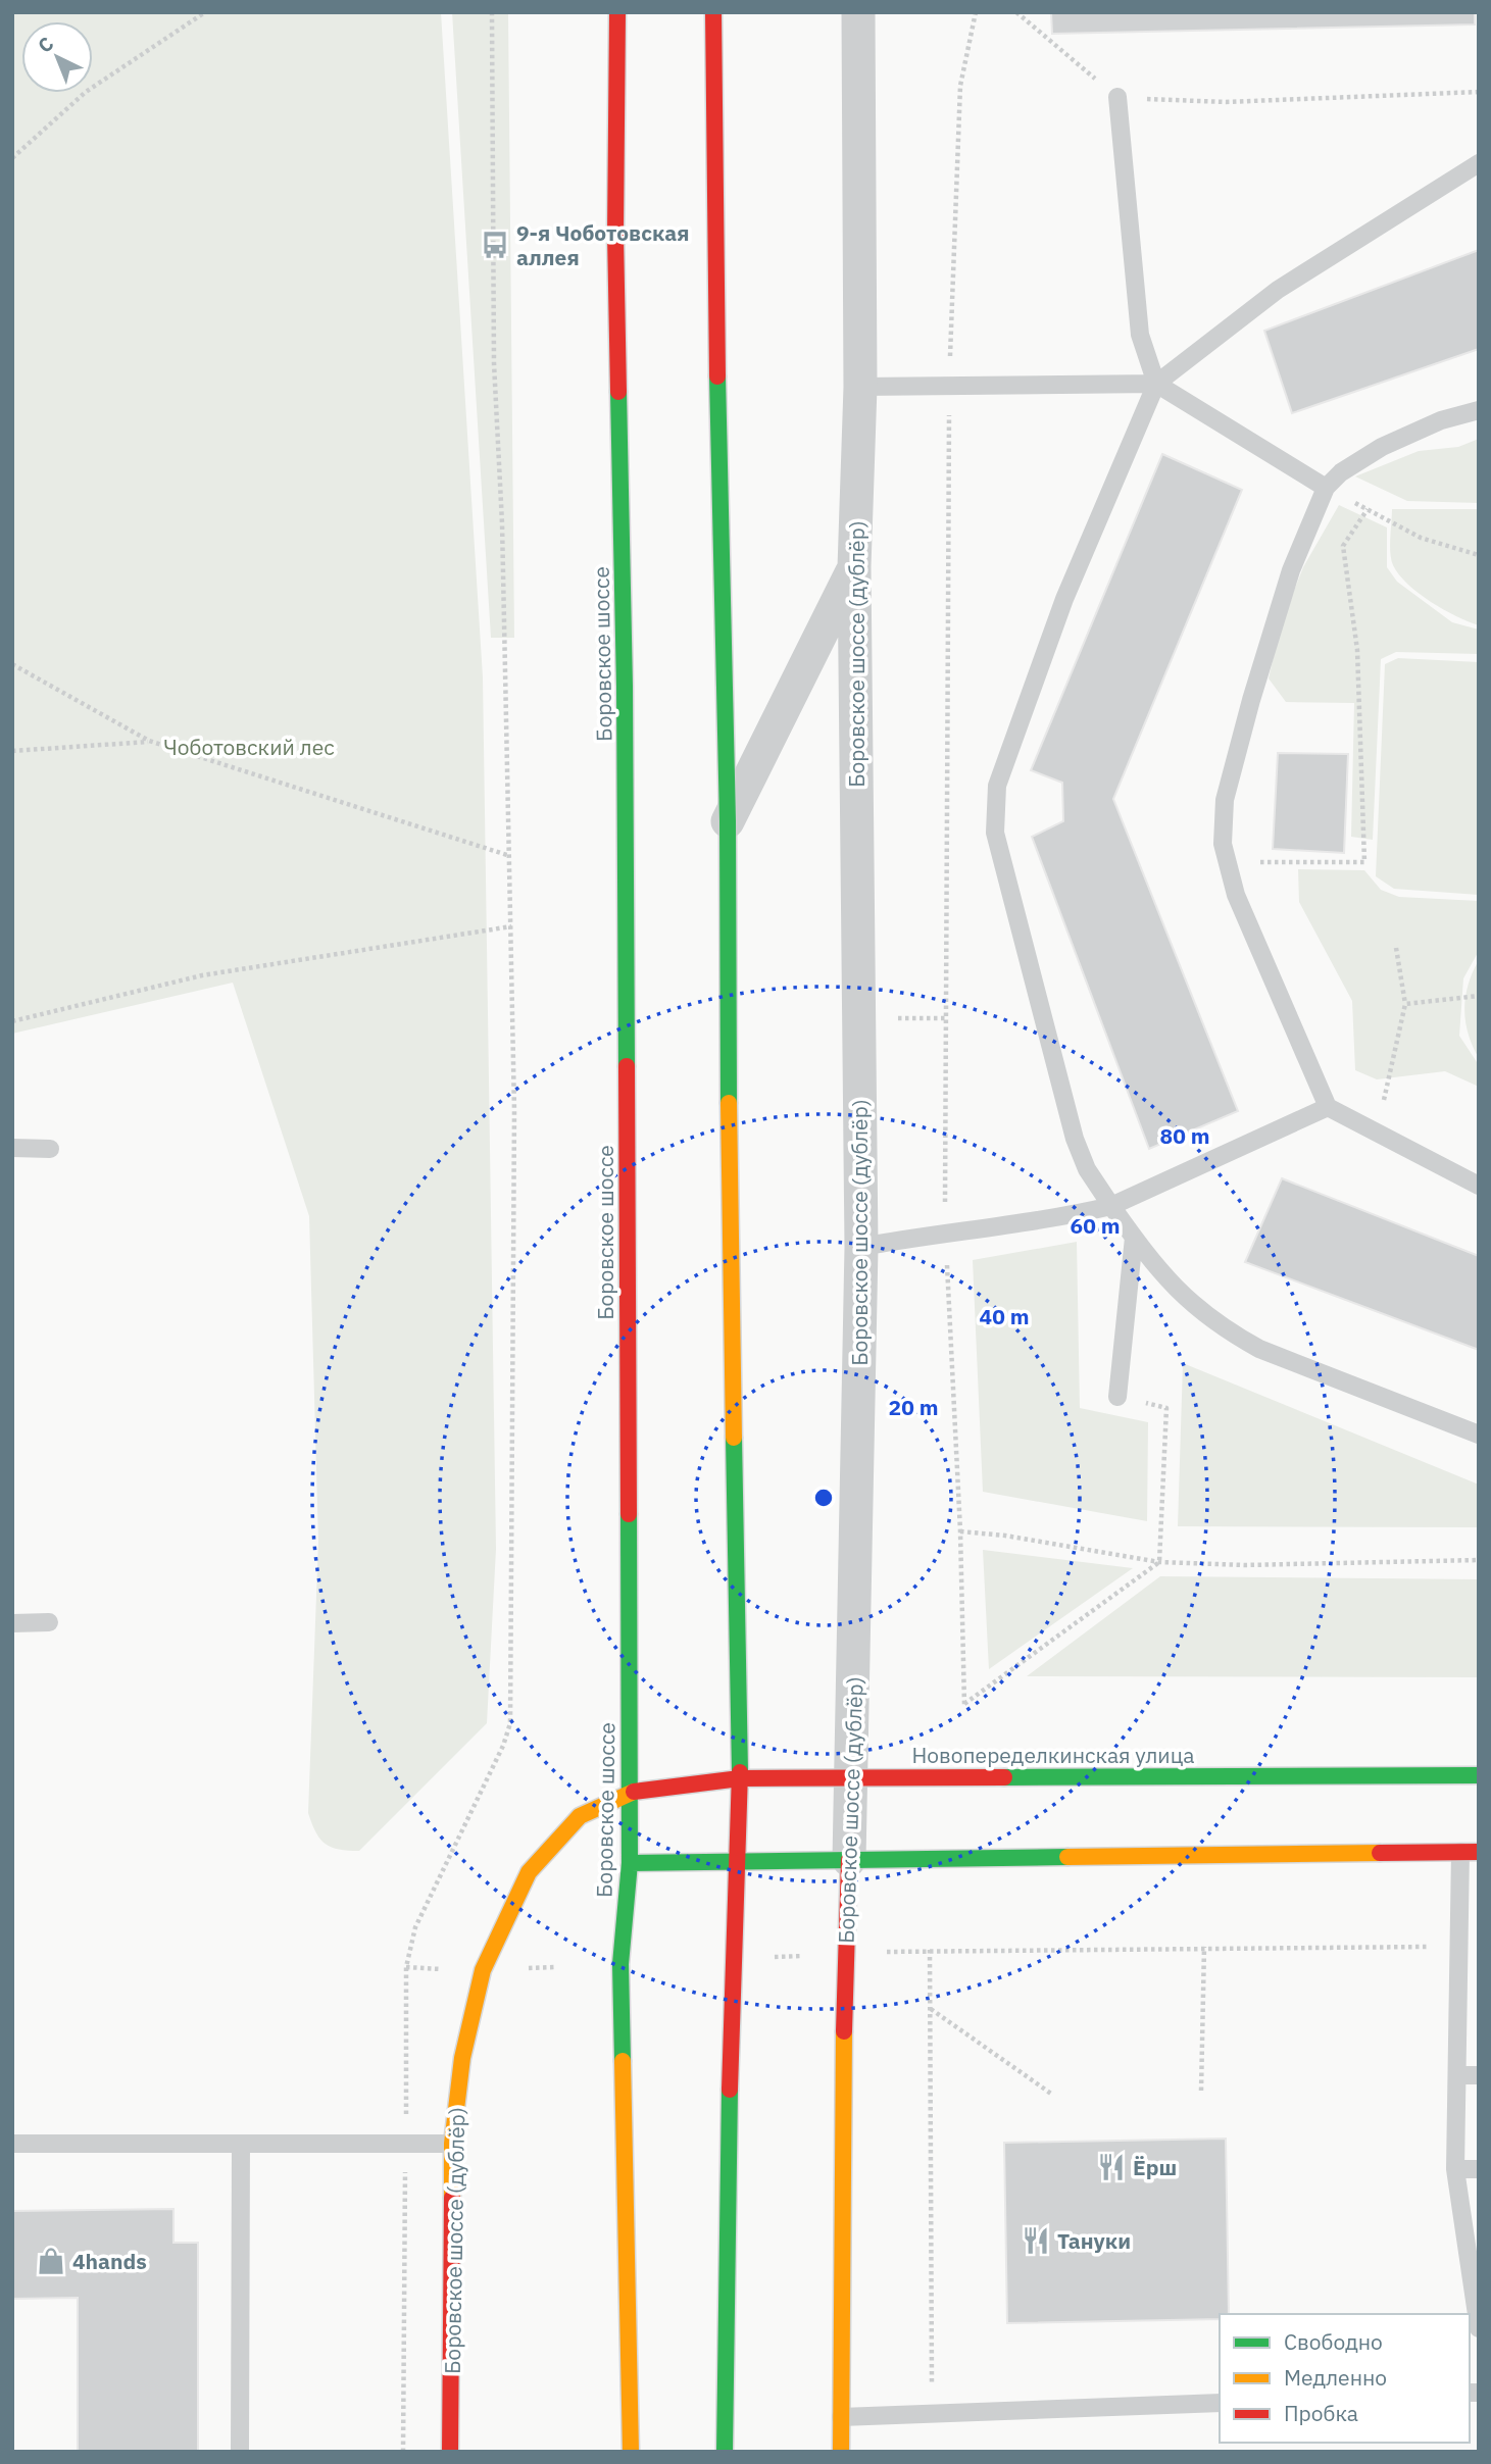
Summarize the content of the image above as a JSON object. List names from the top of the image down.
{
  "streets": {
    "main road": ["Боровское шоссе", "Боровское шоссе (дублёр)", "Новопеределкинская улица"]
  },
  "crossings": [
    ["Боровское шоссе", "Боровское шоссе (дублёр)"],
    ["Боровское шоссе", "Новопеределкинская улица"],
    ["Боровское шоссе (дублёр)", "Новопеределкинская улица"]
  ],
  "parks": ["Чоботовский лес"],
  "places": {
    "bus stop": ["9-я Чоботовская аллея"],
    "restaurant": ["Ёрш", "Тануки"],
    "shop": ["4hands"]
  },
  "legend": ["Свободно", "Медленно", "Пробка"],
  "north": "top left",
  "rings": [
    "80 m",
    "60 m",
    "40 m",
    "20 m"
  ]
}
